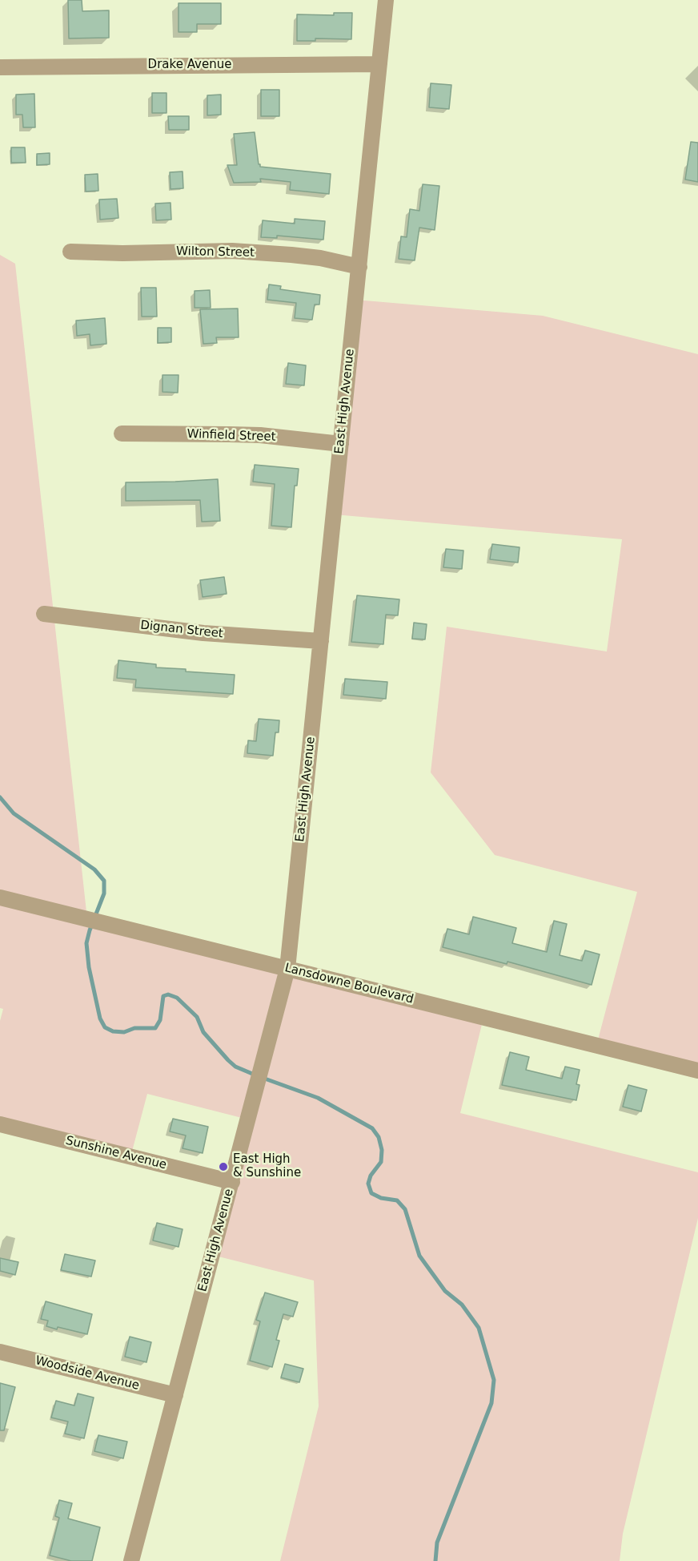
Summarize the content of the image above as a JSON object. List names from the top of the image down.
{
  "streets": {
    "street": [
      "Drake Avenue",
      "Wilton Street",
      "East High Avenue",
      "Winfield Street",
      "Dignan Street",
      "Lansdowne Boulevard",
      "Sunshine Avenue",
      "Woodside Avenue"
    ]
  },
  "crossings": [
    ["Drake Avenue", "East High Avenue"],
    ["Wilton Street", "East High Avenue"],
    ["East High Avenue", "Winfield Street"],
    ["East High Avenue", "Dignan Street"],
    ["East High Avenue", "Lansdowne Boulevard"],
    ["East High Avenue", "Sunshine Avenue"],
    ["East High Avenue", "Woodside Avenue"]
  ],
  "places": ["East High & Sunshine"]
}
